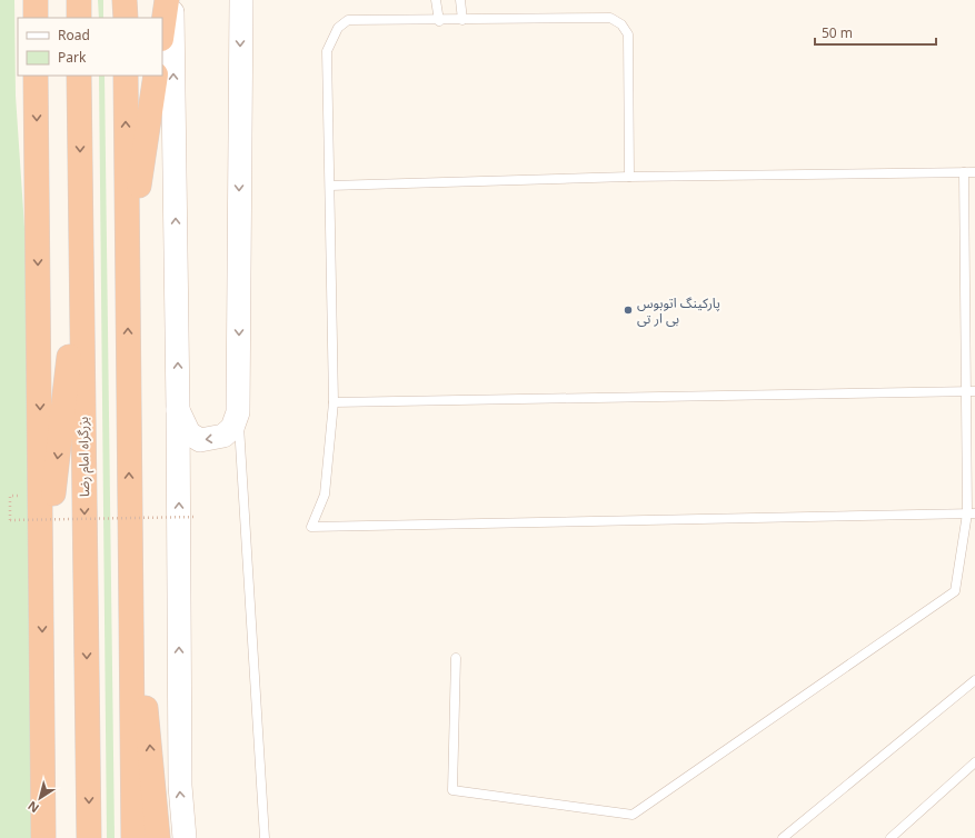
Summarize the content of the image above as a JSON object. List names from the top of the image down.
{
  "streets": {
    "highway": ["بزرگراه امام رضا"]
  },
  "places": ["پارکینگ اتوبوس بی ار تی"],
  "legend": ["Road", "Park"],
  "scale_bar": "50 m",
  "north": "bottom left"
}
